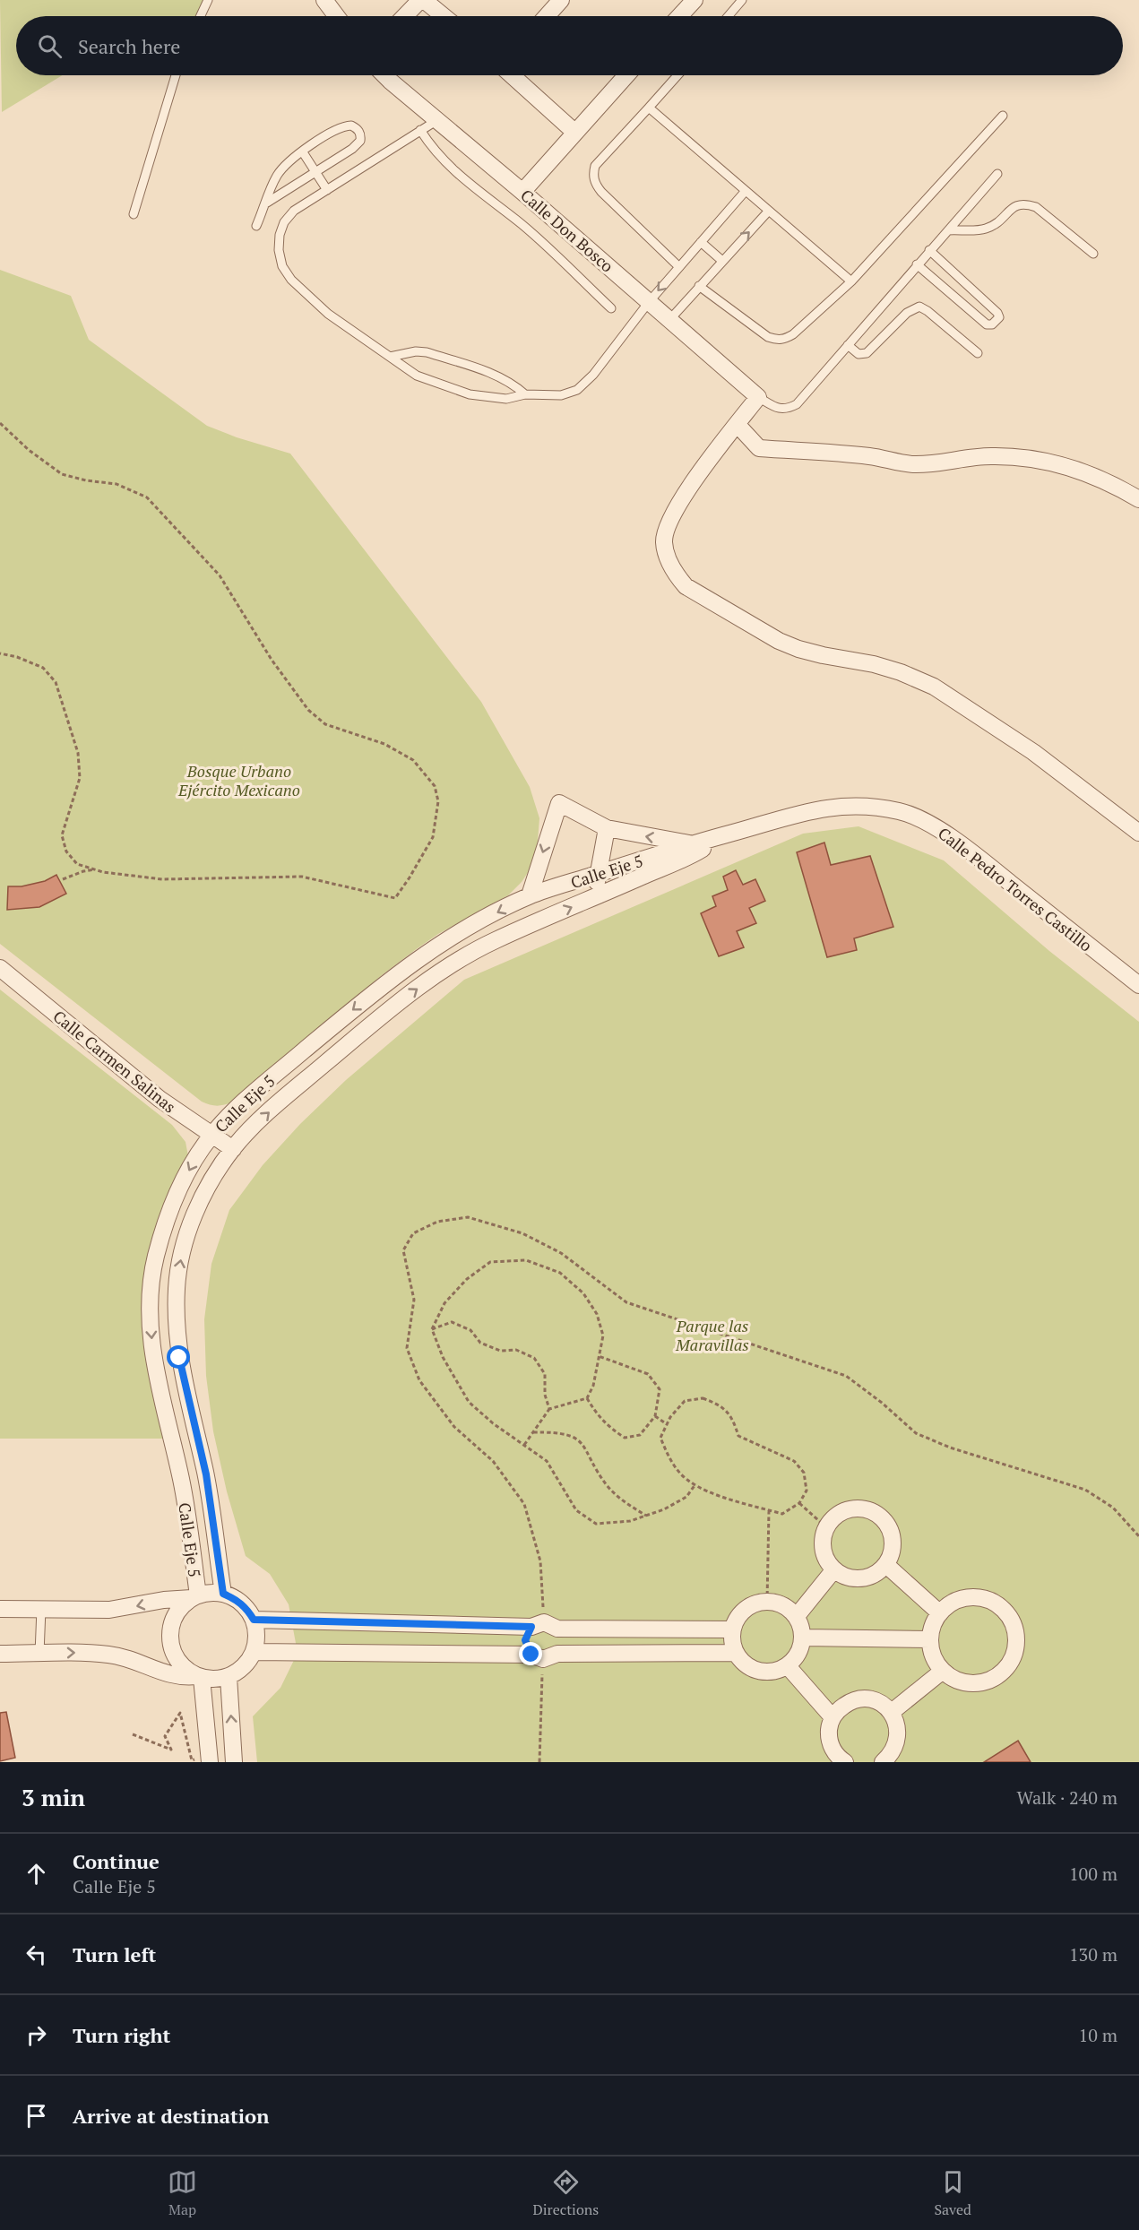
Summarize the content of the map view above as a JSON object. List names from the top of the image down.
{
  "streets": {
    "street": [
      "Calle Don Bosco",
      "Calle Eje 5",
      "Calle Pedro Torres Castillo",
      "Calle Carmen Salinas"
    ]
  },
  "crossings": [
    ["Calle Eje 5", "Calle Pedro Torres Castillo"],
    ["Calle Eje 5", "Calle Carmen Salinas"]
  ],
  "parks": ["Bosque Urbano Ejército Mexicano", "Parque las Maravillas"],
  "page": {
    "search": "Search here",
    "heading": ["3 min", "Walk · 240 m"],
    "list": [
      ["Continue", "Calle Eje 5", "100 m"],
      ["Turn left", "130 m"],
      ["Turn right", "10 m"],
      "Arrive at destination"
    ],
    "nav": ["Map", "Directions", "Saved"]
  }
}
